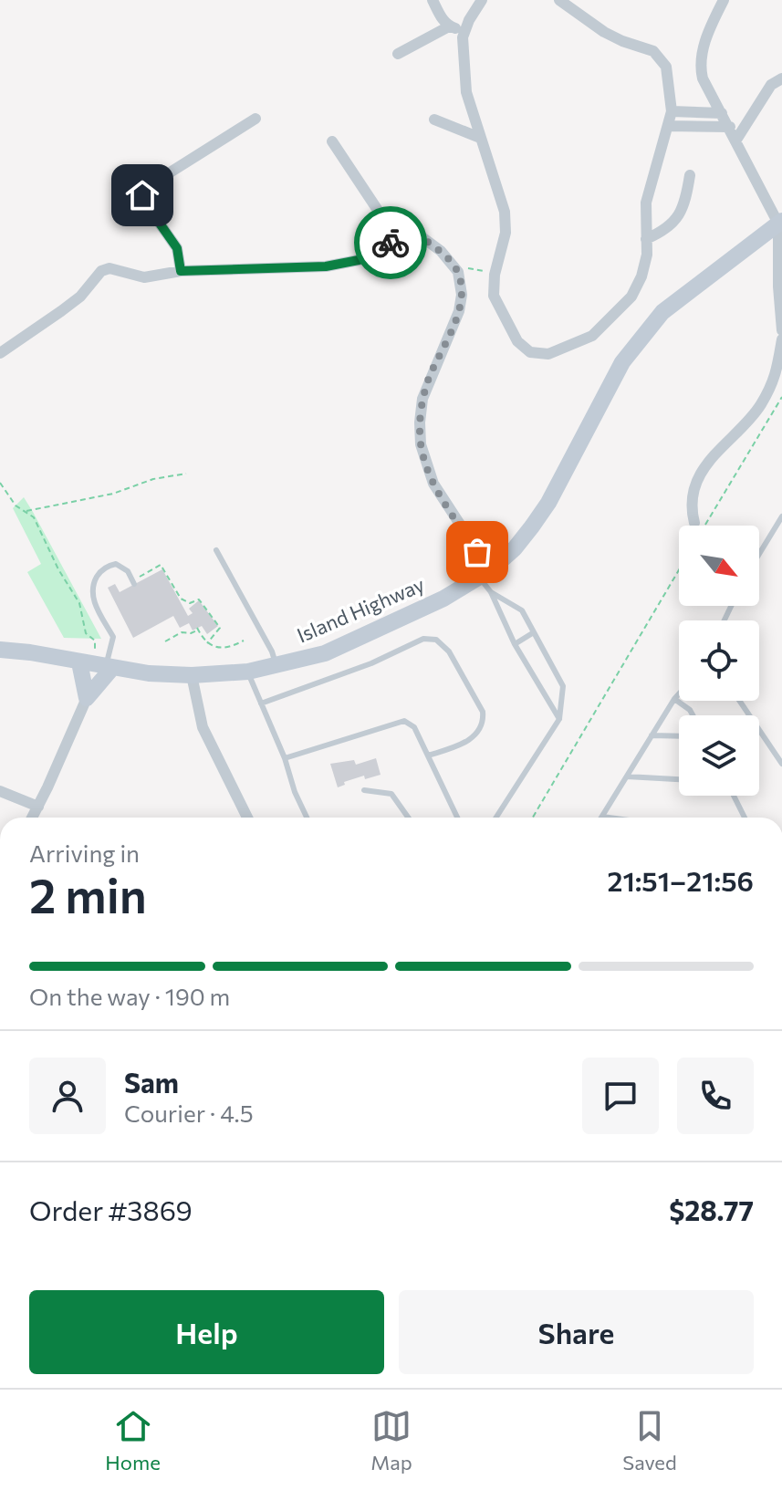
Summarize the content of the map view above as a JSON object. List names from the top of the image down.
{
  "streets": {
    "main road": ["Island Highway"]
  },
  "north": "bottom right",
  "page": {
    "heading": ["2 min", "Arriving in", "21:51–21:56"],
    "panel": [
      "Sam",
      "Courier · 4.5",
      "Order #3869",
      "$28.77"
    ],
    "bar": "On the way · 190 m",
    "buttons": ["Help", "Share"],
    "tabs": ["Home", "Map", "Saved"]
  }
}
